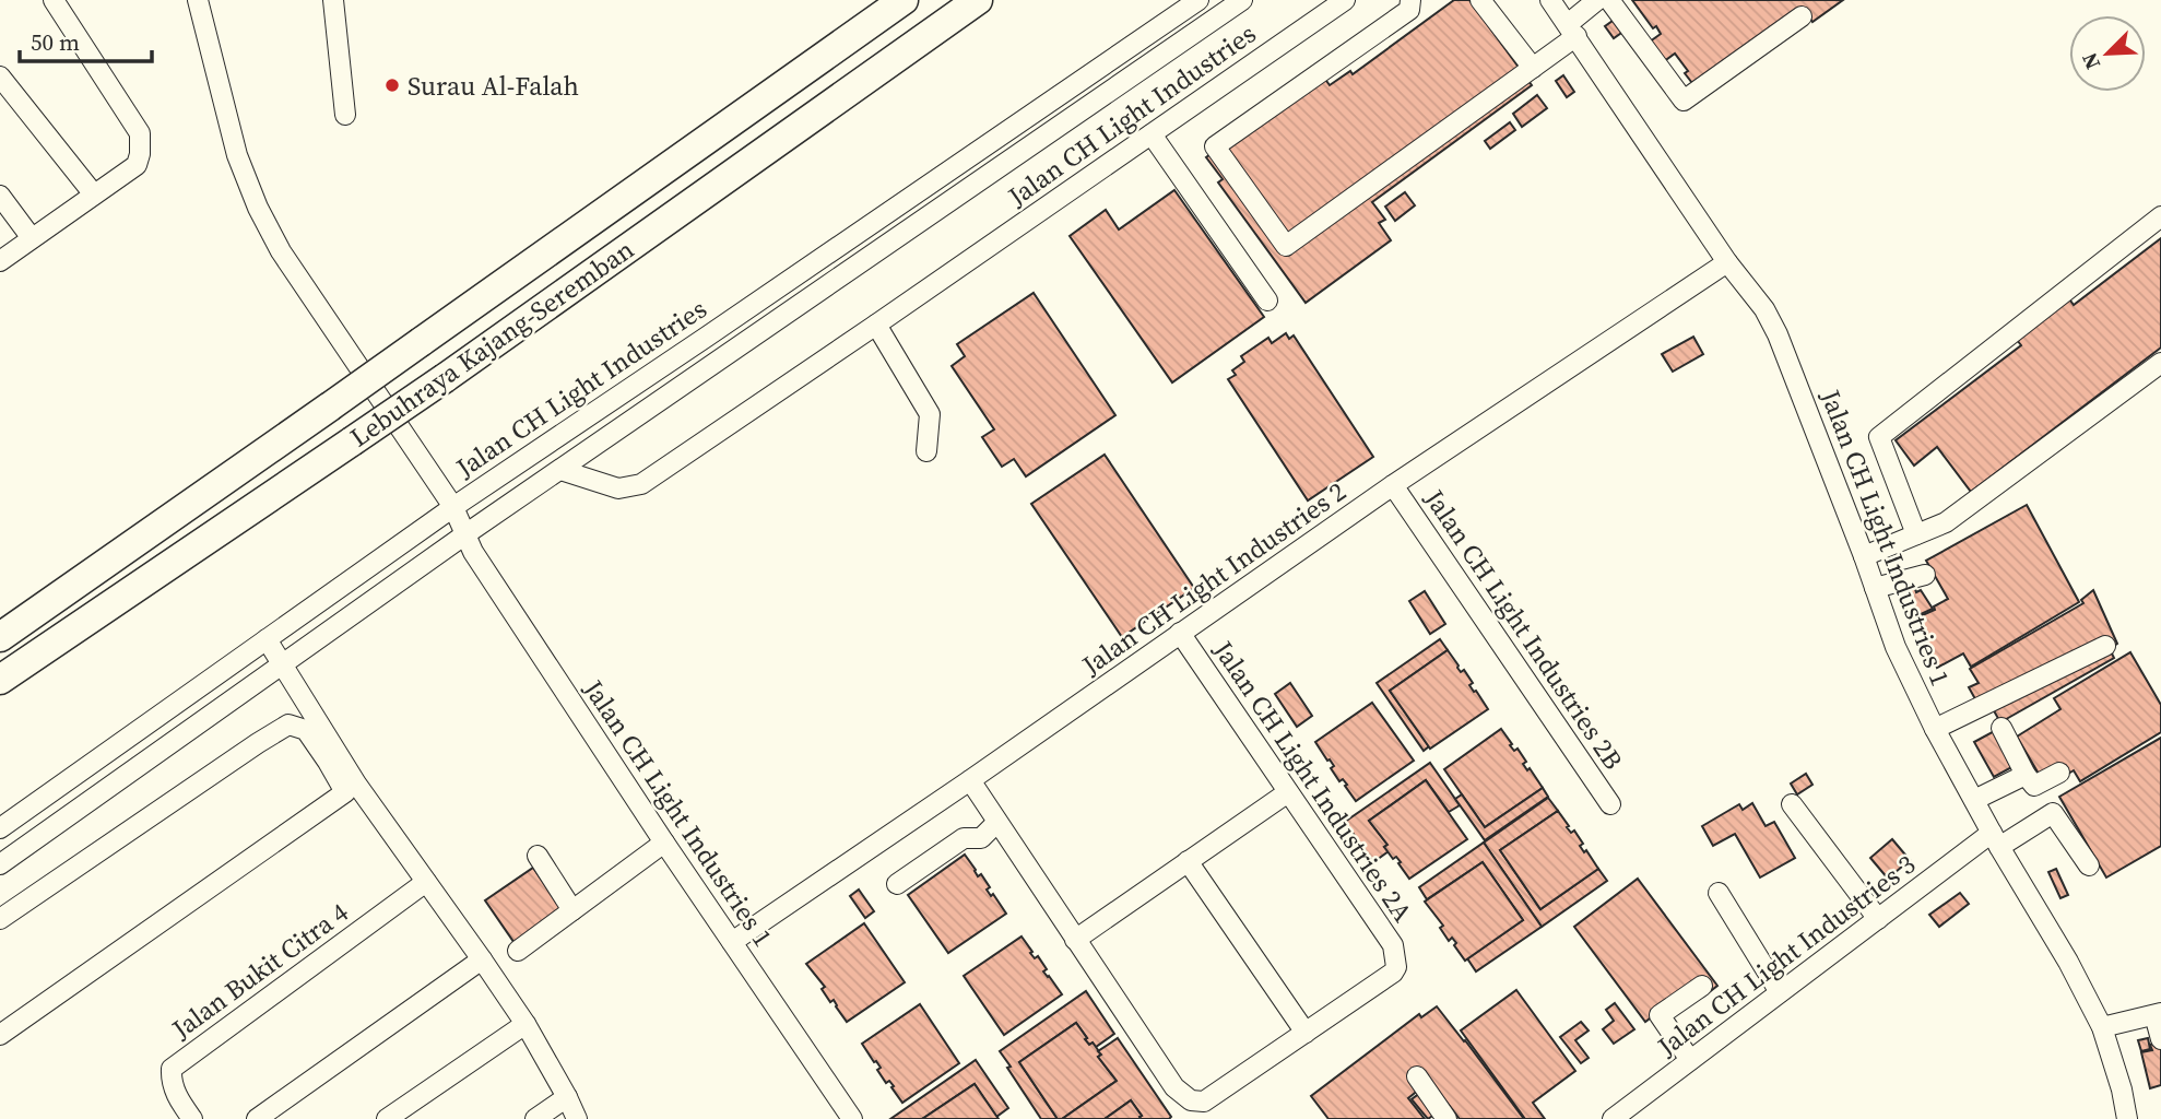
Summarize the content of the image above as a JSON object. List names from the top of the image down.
{
  "streets": {
    "highway": ["Lebuhraya Kajang-Seremban"],
    "street": [
      "Jalan CH Light Industries",
      "Jalan CH Light Industries 1",
      "Jalan CH Light Industries 2",
      "Jalan CH Light Industries 2B",
      "Jalan CH Light Industries 2A",
      "Jalan CH Light Industries 3",
      "Jalan Bukit Citra 4"
    ]
  },
  "crossings": [
    ["Jalan CH Light Industries", "Jalan CH Light Industries 1"],
    ["Jalan CH Light Industries 1", "Jalan CH Light Industries 2"],
    ["Jalan CH Light Industries 1", "Jalan CH Light Industries 3"],
    ["Jalan CH Light Industries 2", "Jalan CH Light Industries 2B"],
    ["Jalan CH Light Industries 2", "Jalan CH Light Industries 2A"]
  ],
  "places": ["Surau Al-Falah"],
  "scale_bar": "50 m",
  "north": "bottom left"
}
